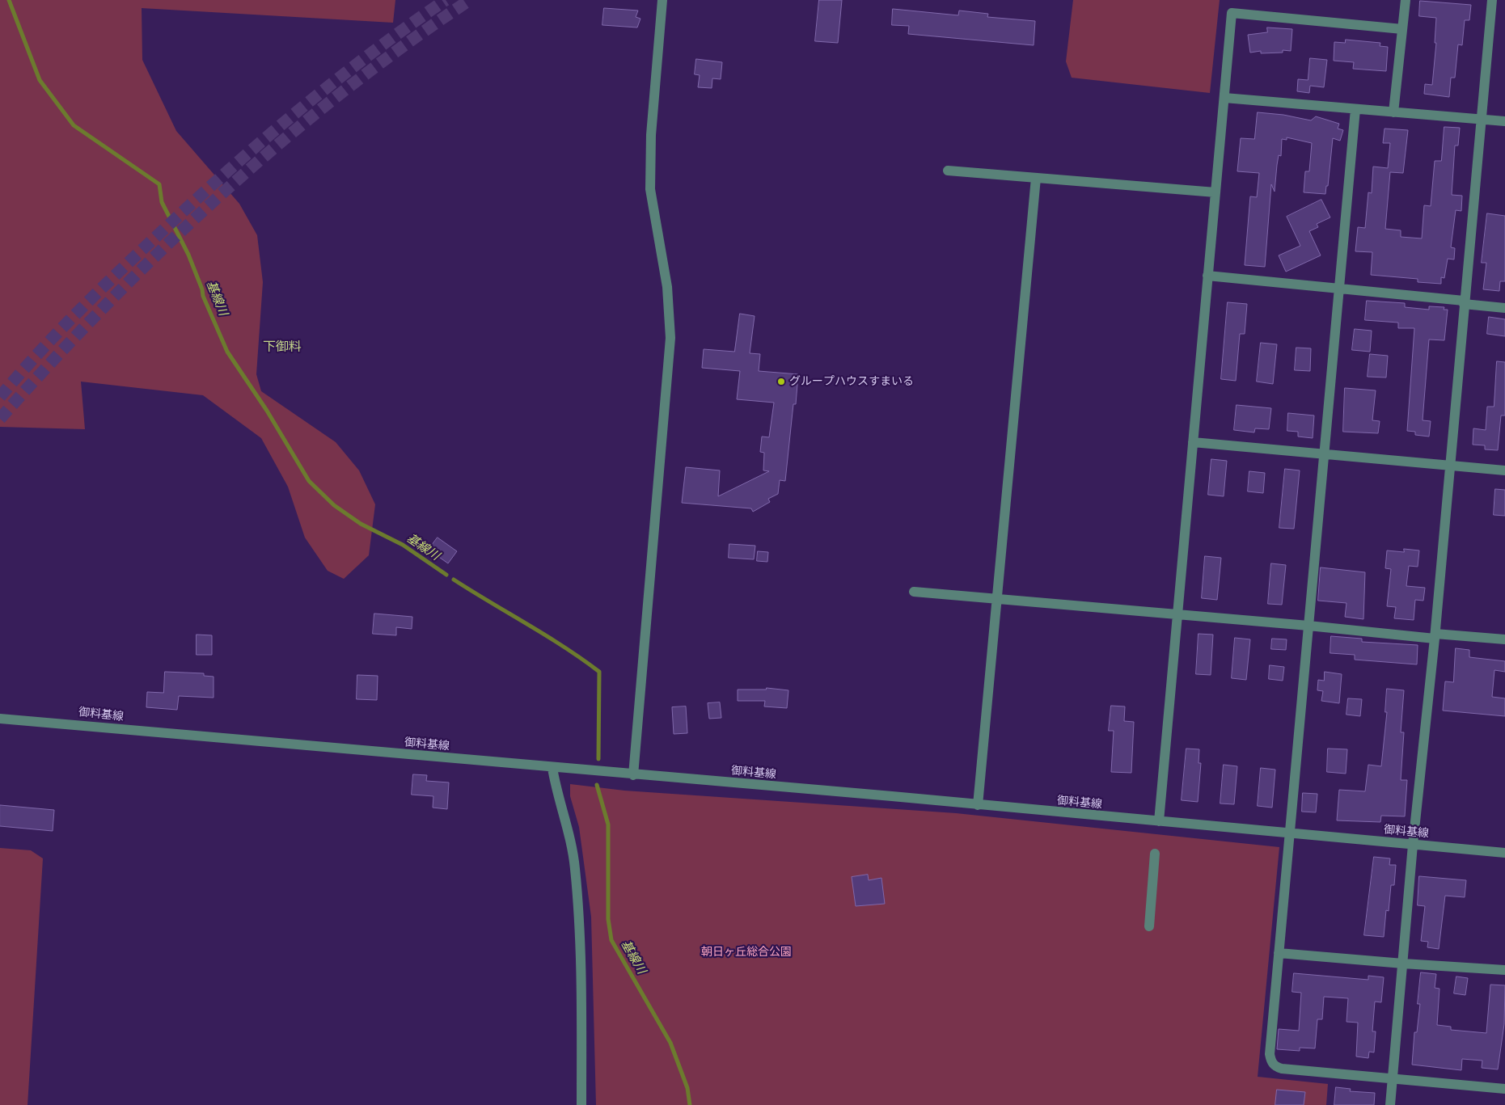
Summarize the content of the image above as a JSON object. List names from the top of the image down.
{
  "streets": {
    "street": ["御料基線"]
  },
  "districts": ["下御料"],
  "water": ["基線川"],
  "parks": ["朝日ヶ丘総合公園"],
  "places": ["グループハウスすまいる"]
}
